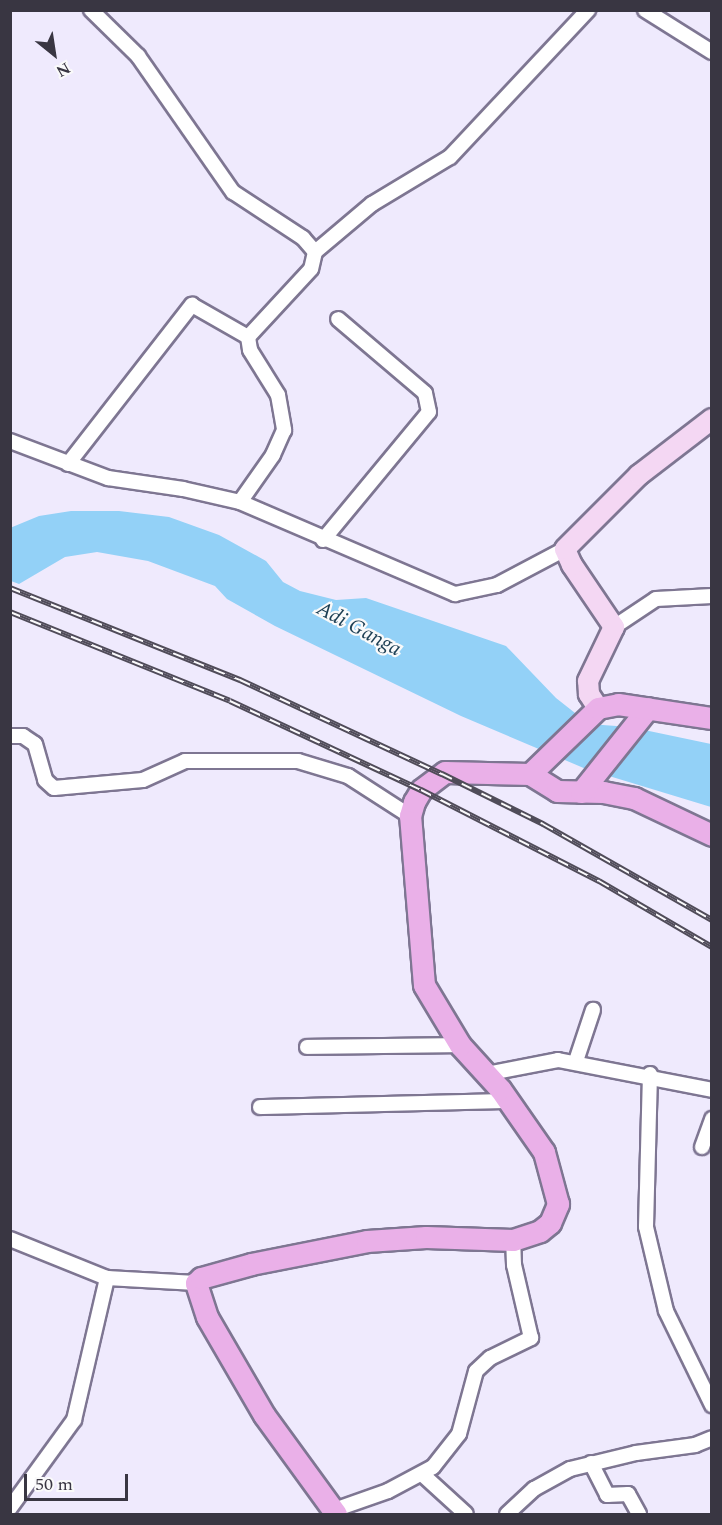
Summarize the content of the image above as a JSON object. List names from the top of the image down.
{
  "water": ["Adi Ganga"],
  "scale_bar": "50 m",
  "north": "bottom right"
}
